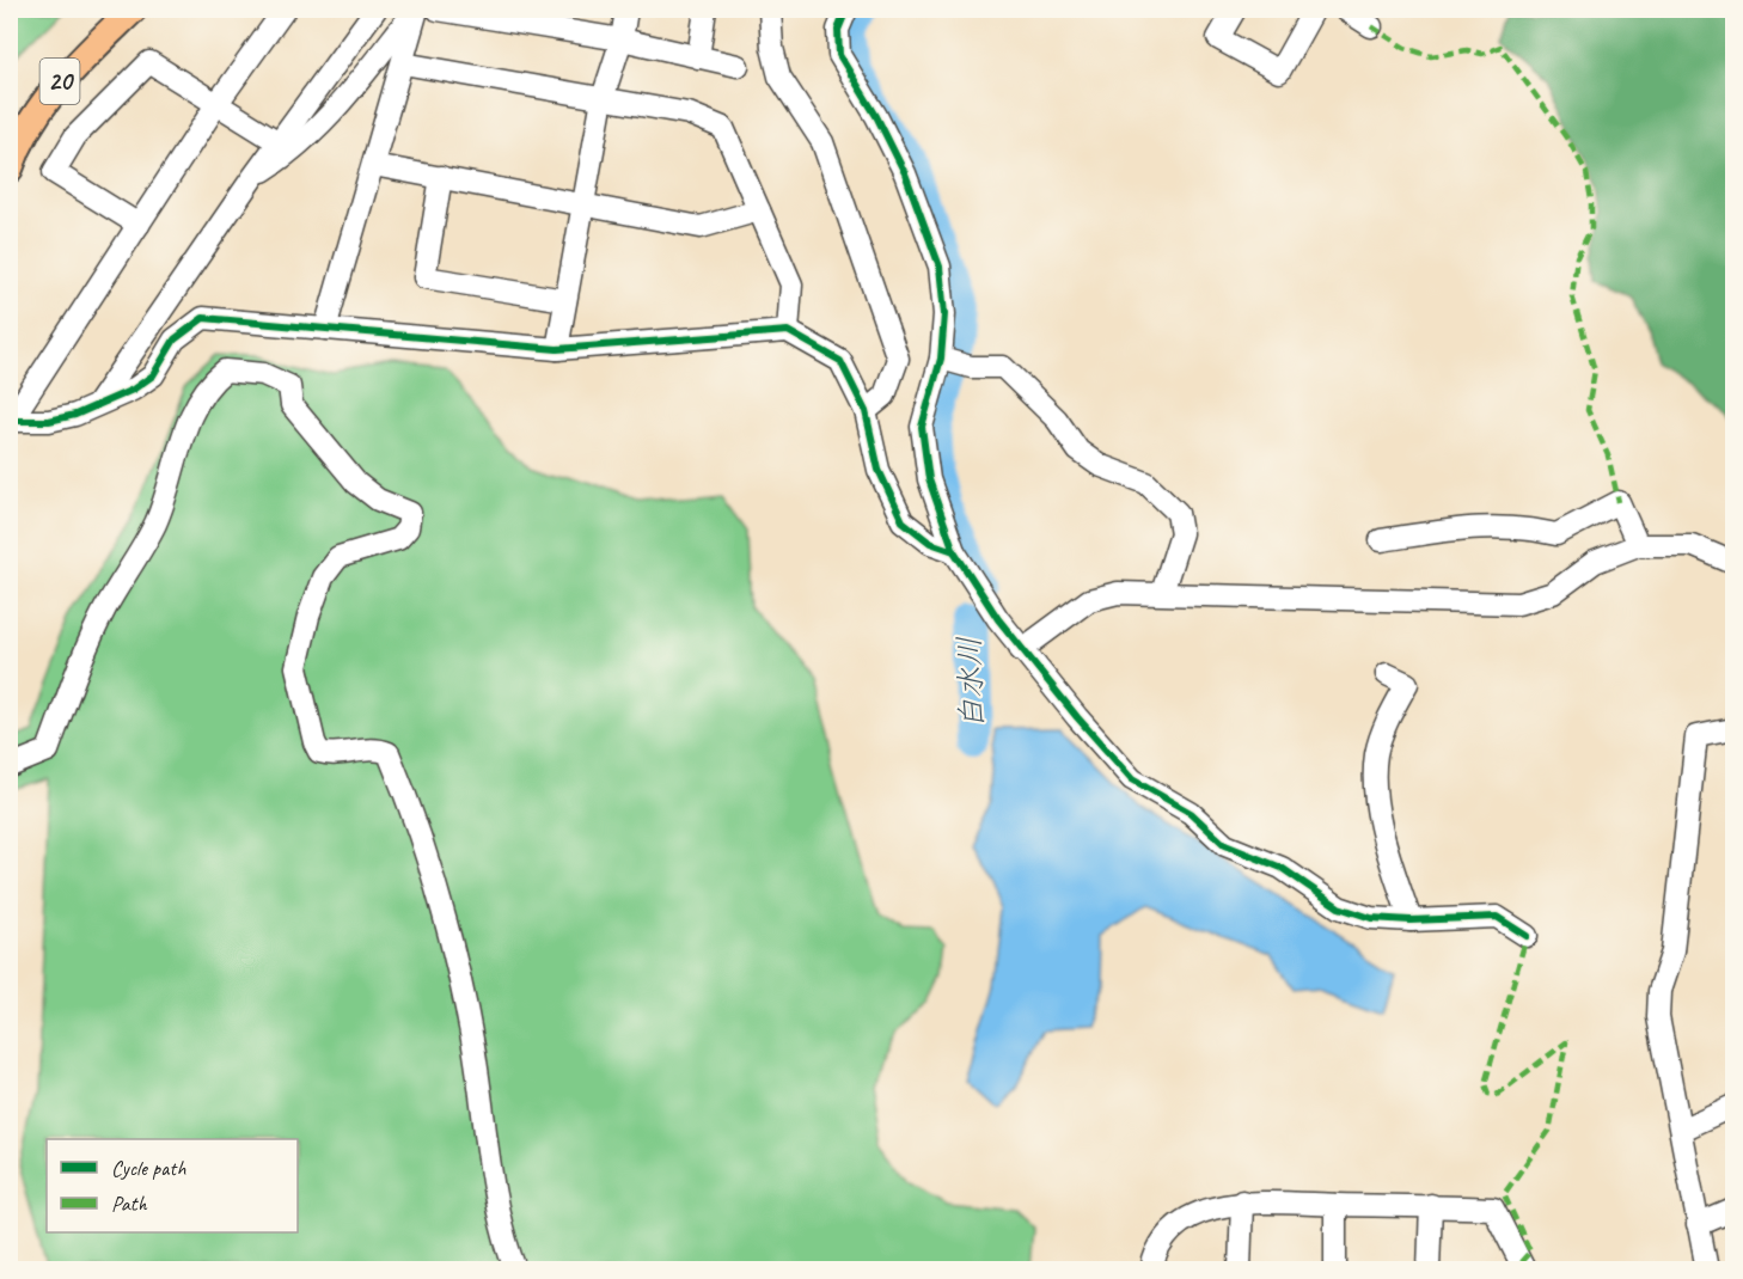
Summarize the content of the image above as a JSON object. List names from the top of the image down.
{
  "streets": {
    "main road": ["20"]
  },
  "water": ["白水川"],
  "legend": ["Cycle path", "Path"]
}
